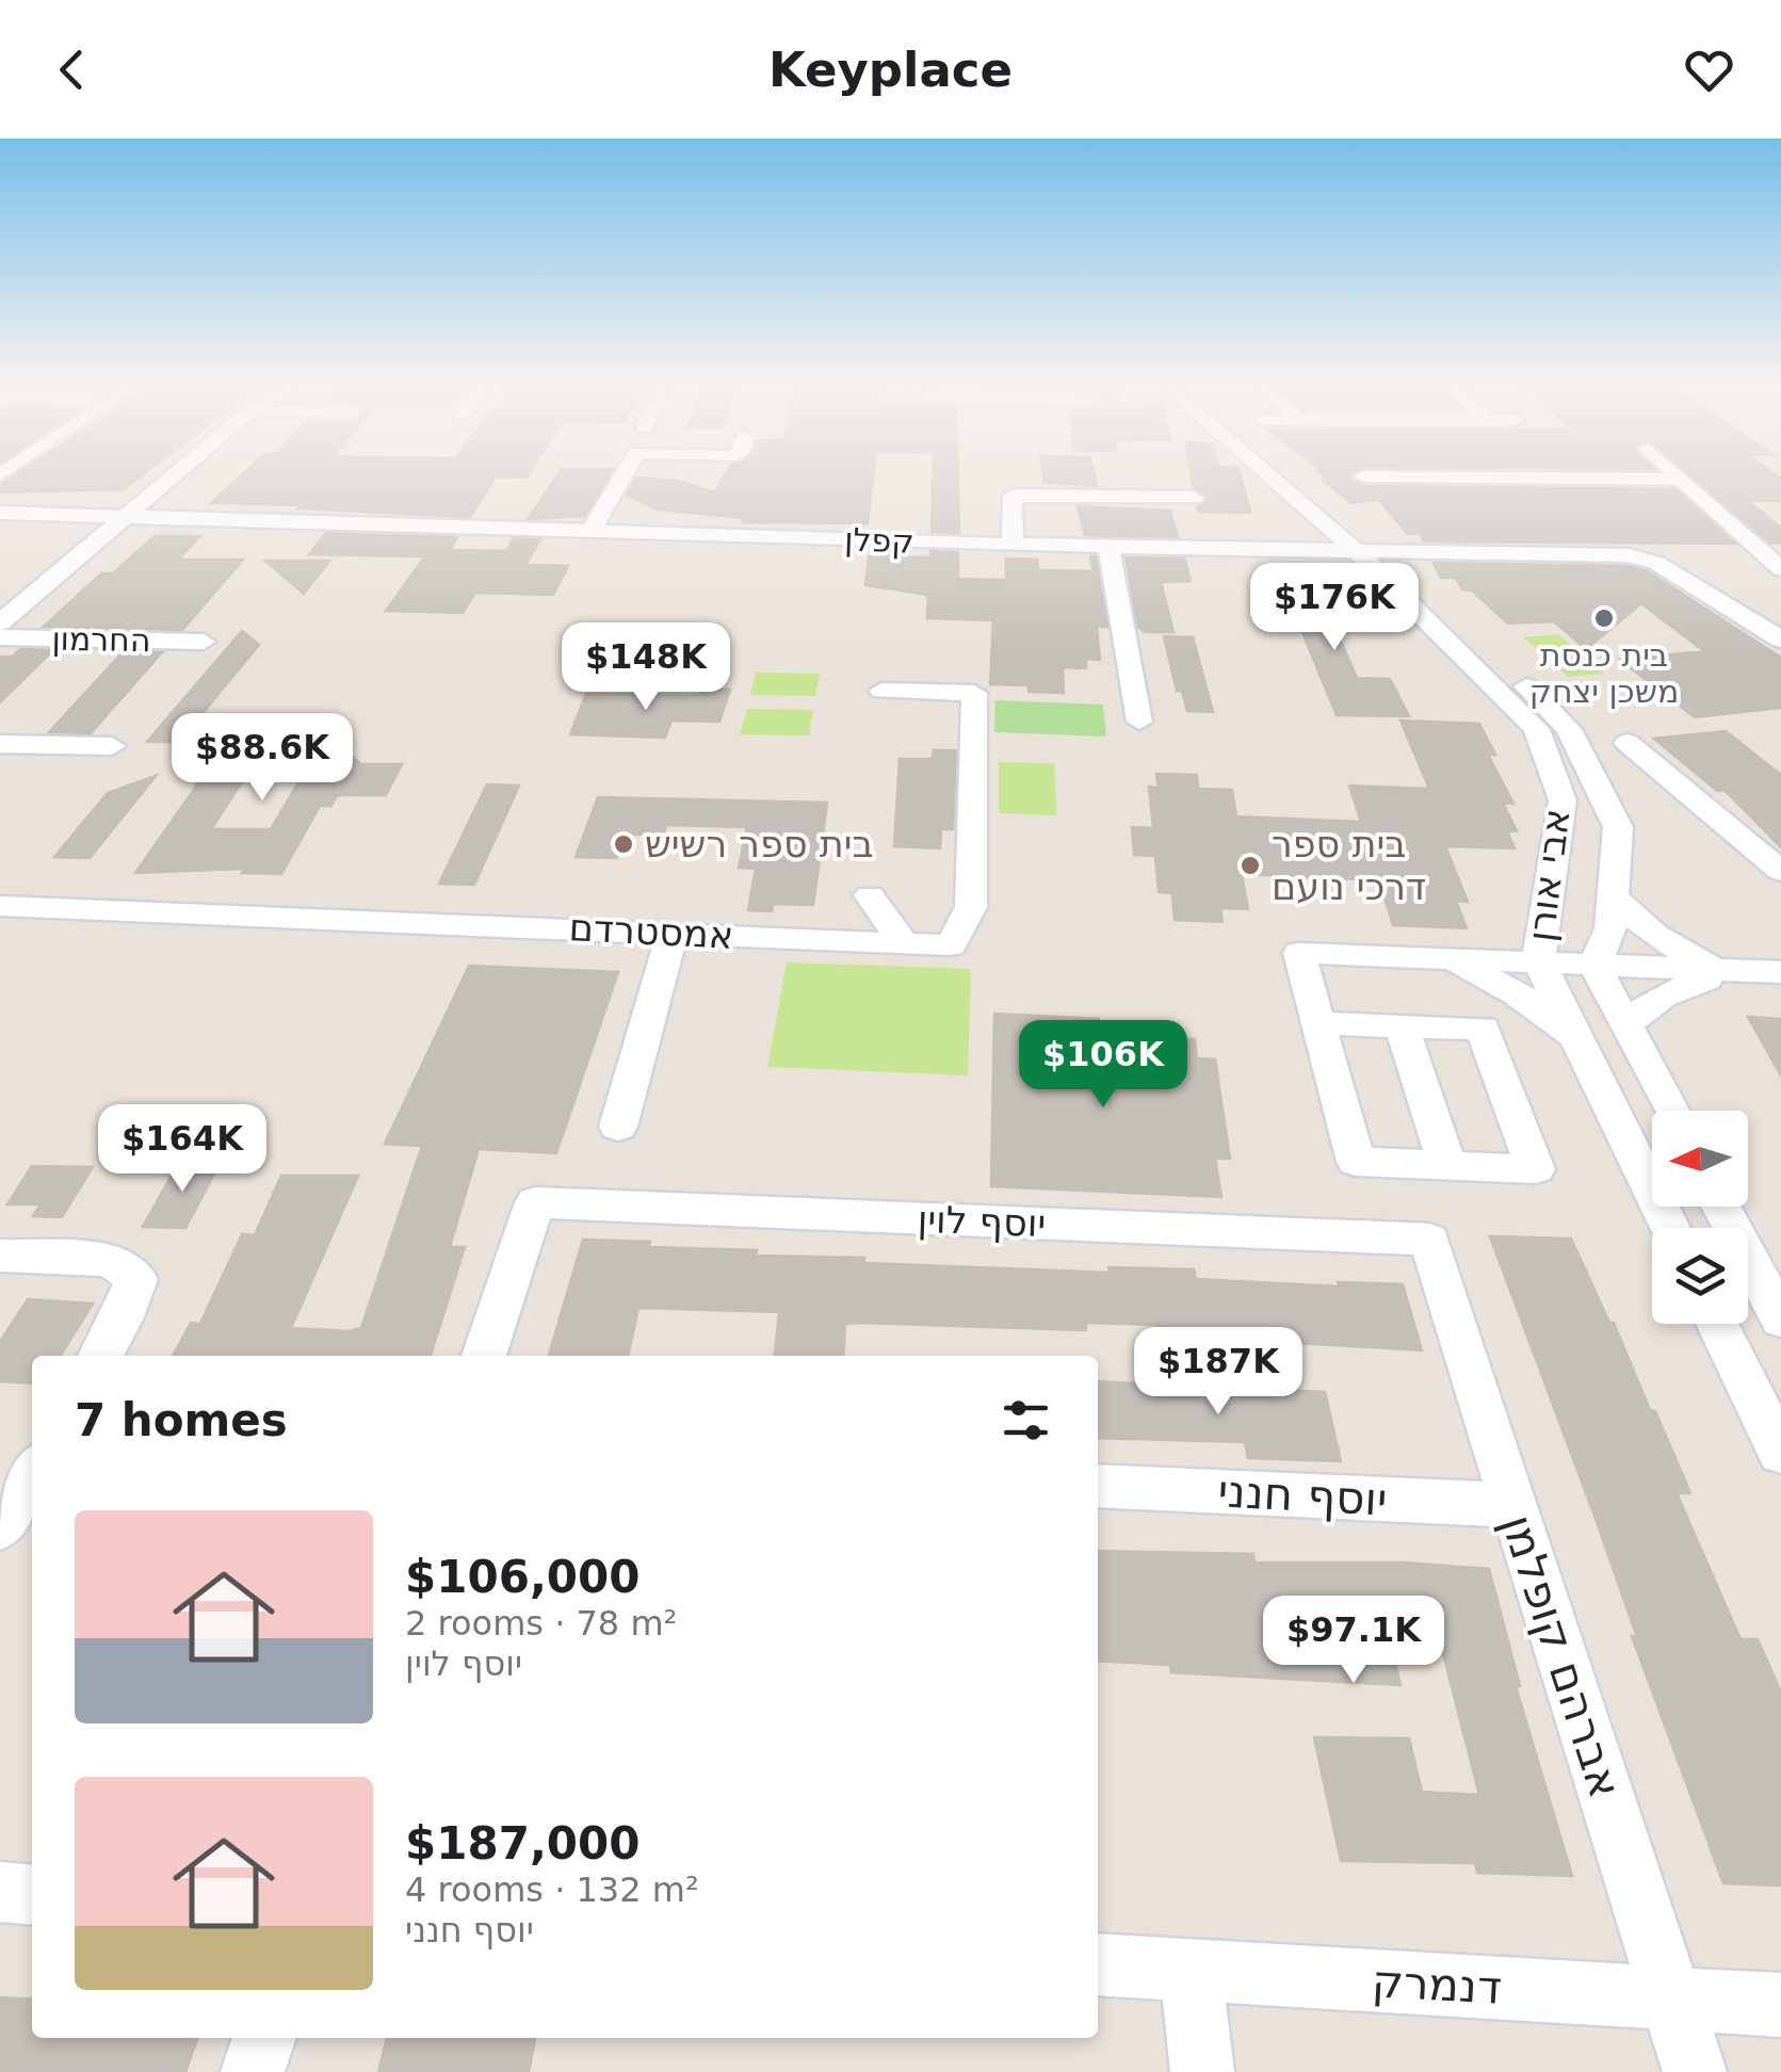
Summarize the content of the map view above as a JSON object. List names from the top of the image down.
{
  "streets": {
    "street": [
      "קפלן",
      "החרמון",
      "אבי אורן",
      "אמסטרדם",
      "יוסף לוין",
      "יוסף חנני",
      "אברהם קופלמן",
      "דנמרק"
    ]
  },
  "crossings": [
    ["קפלן", "אבי אורן"],
    ["יוסף לוין", "אברהם קופלמן"],
    ["יוסף חנני", "אברהם קופלמן"],
    ["אברהם קופלמן", "דנמרק"]
  ],
  "places": ["בית כנסת משכן יצחק", "בית ספר רשיש", "בית ספר דרכי נועם"],
  "north": "left",
  "page": {
    "header": "Keyplace",
    "price": [
      "$176K",
      "$148K",
      "$88.6K",
      "$106K",
      "$164K",
      "$187K",
      "$97.1K"
    ],
    "heading": "7 homes",
    "list": [
      {
        "name": "$106,000",
        "note": "2 rooms · 78 m² · יוסף לוין"
      },
      {
        "name": "$187,000",
        "note": "4 rooms · 132 m² · יוסף חנני"
      }
    ]
  }
}
